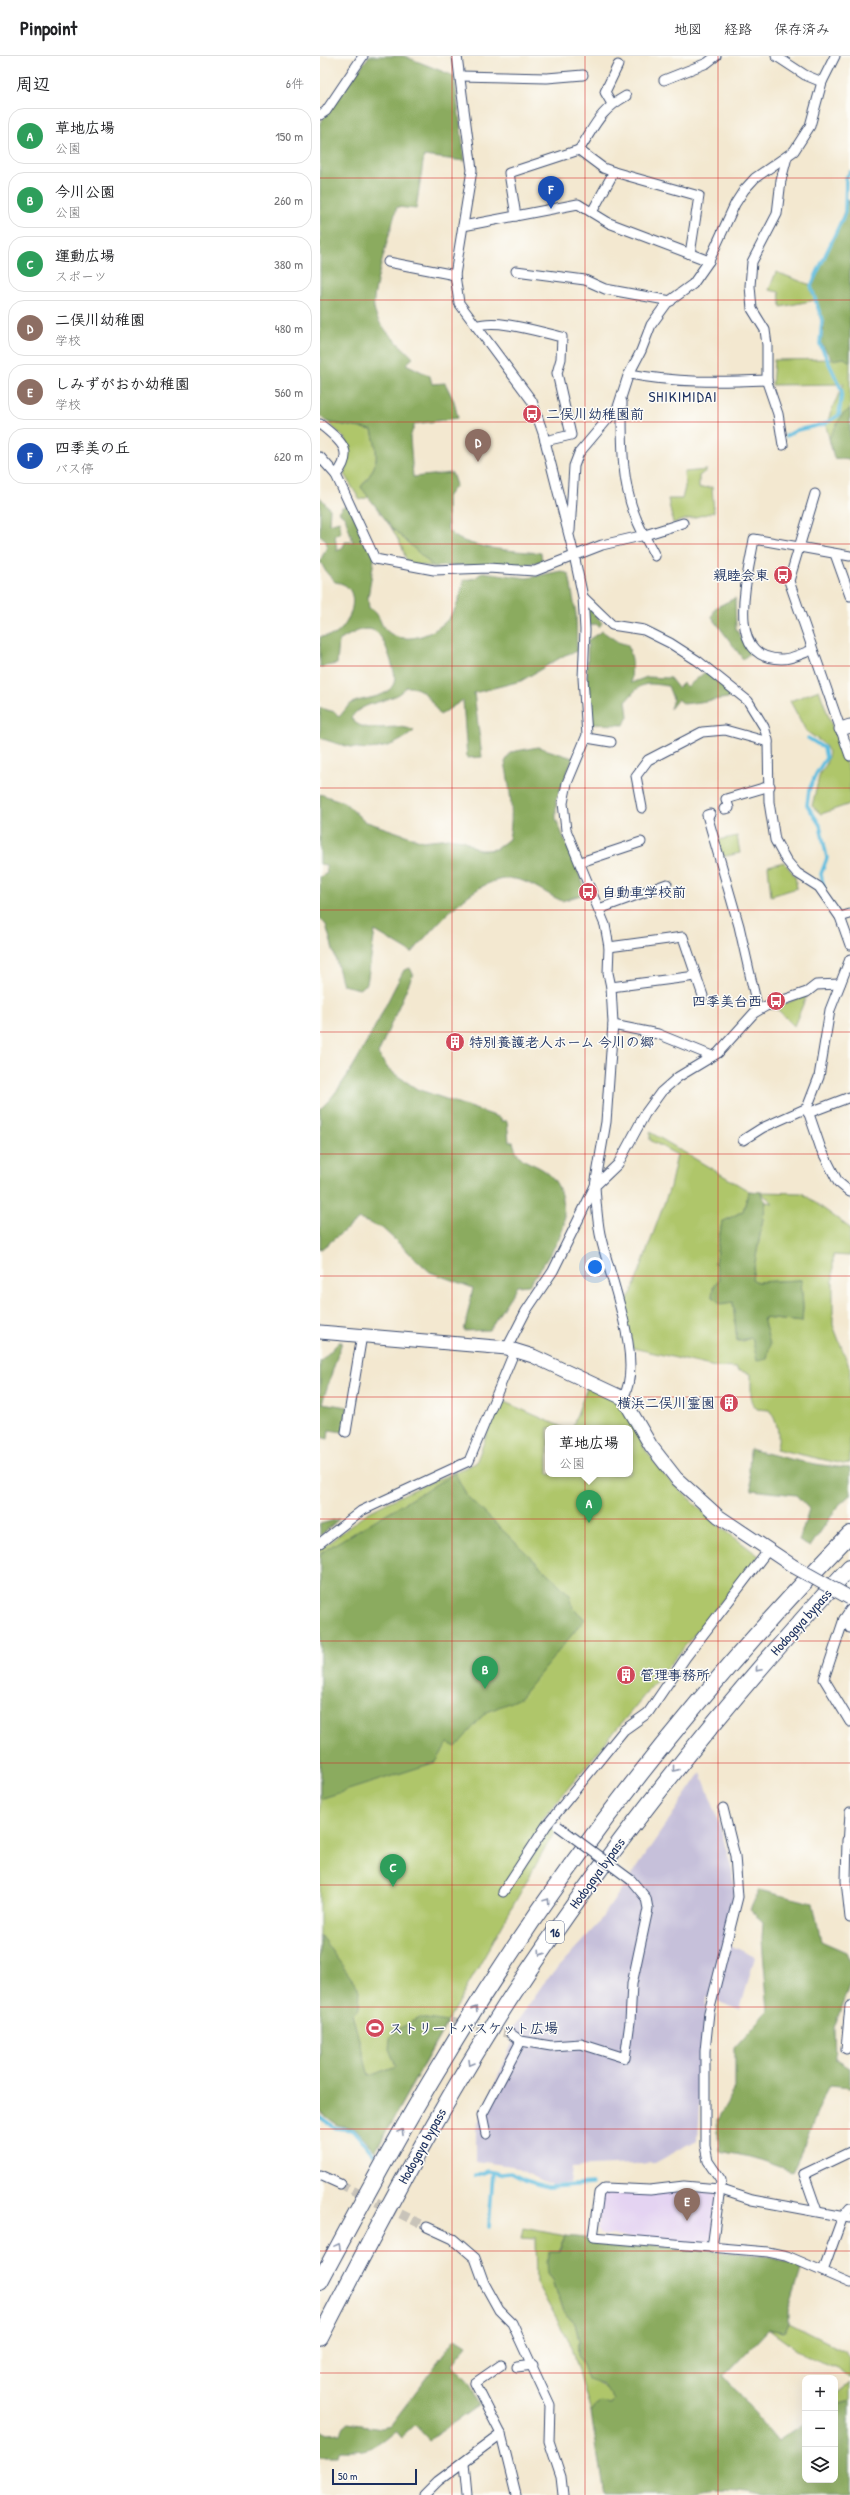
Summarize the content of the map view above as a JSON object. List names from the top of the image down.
{
  "streets": {
    "highway": ["Hodogaya bypass", "16"]
  },
  "districts": ["SHIKIMIDAI"],
  "places": {
    "bus stop": [
      "二俣川幼稚園前",
      "親睦会東",
      "自動車学校前",
      "四季美台西"
    ],
    "building": ["特別養護老人ホーム 今川の郷", "横浜二俣川霊園", "管理事務所"],
    "sports": ["ストリートバスケット広場"]
  },
  "scale_bar": "50 m",
  "page": {
    "header": "Pinpoint",
    "nav": ["地図", "経路", "保存済み"],
    "heading": ["周辺", "6件"],
    "list": [
      {
        "mark": "A",
        "name": "草地広場",
        "note": "公園",
        "value": "150 m"
      },
      {
        "mark": "B",
        "name": "今川公園",
        "note": "公園",
        "value": "260 m"
      },
      {
        "mark": "C",
        "name": "運動広場",
        "note": "スポーツ",
        "value": "380 m"
      },
      {
        "mark": "D",
        "name": "二俣川幼稚園",
        "note": "学校",
        "value": "480 m"
      },
      {
        "mark": "E",
        "name": "しみずがおか幼稚園",
        "note": "学校",
        "value": "560 m"
      },
      {
        "mark": "F",
        "name": "四季美の丘",
        "note": "バス停",
        "value": "620 m"
      }
    ],
    "pins": [
      "F",
      "D",
      "A",
      "B",
      "C",
      "E"
    ],
    "popup": ["草地広場", "公園"],
    "map_buttons": ["+", "−"],
    "scale": "50 m"
  }
}
